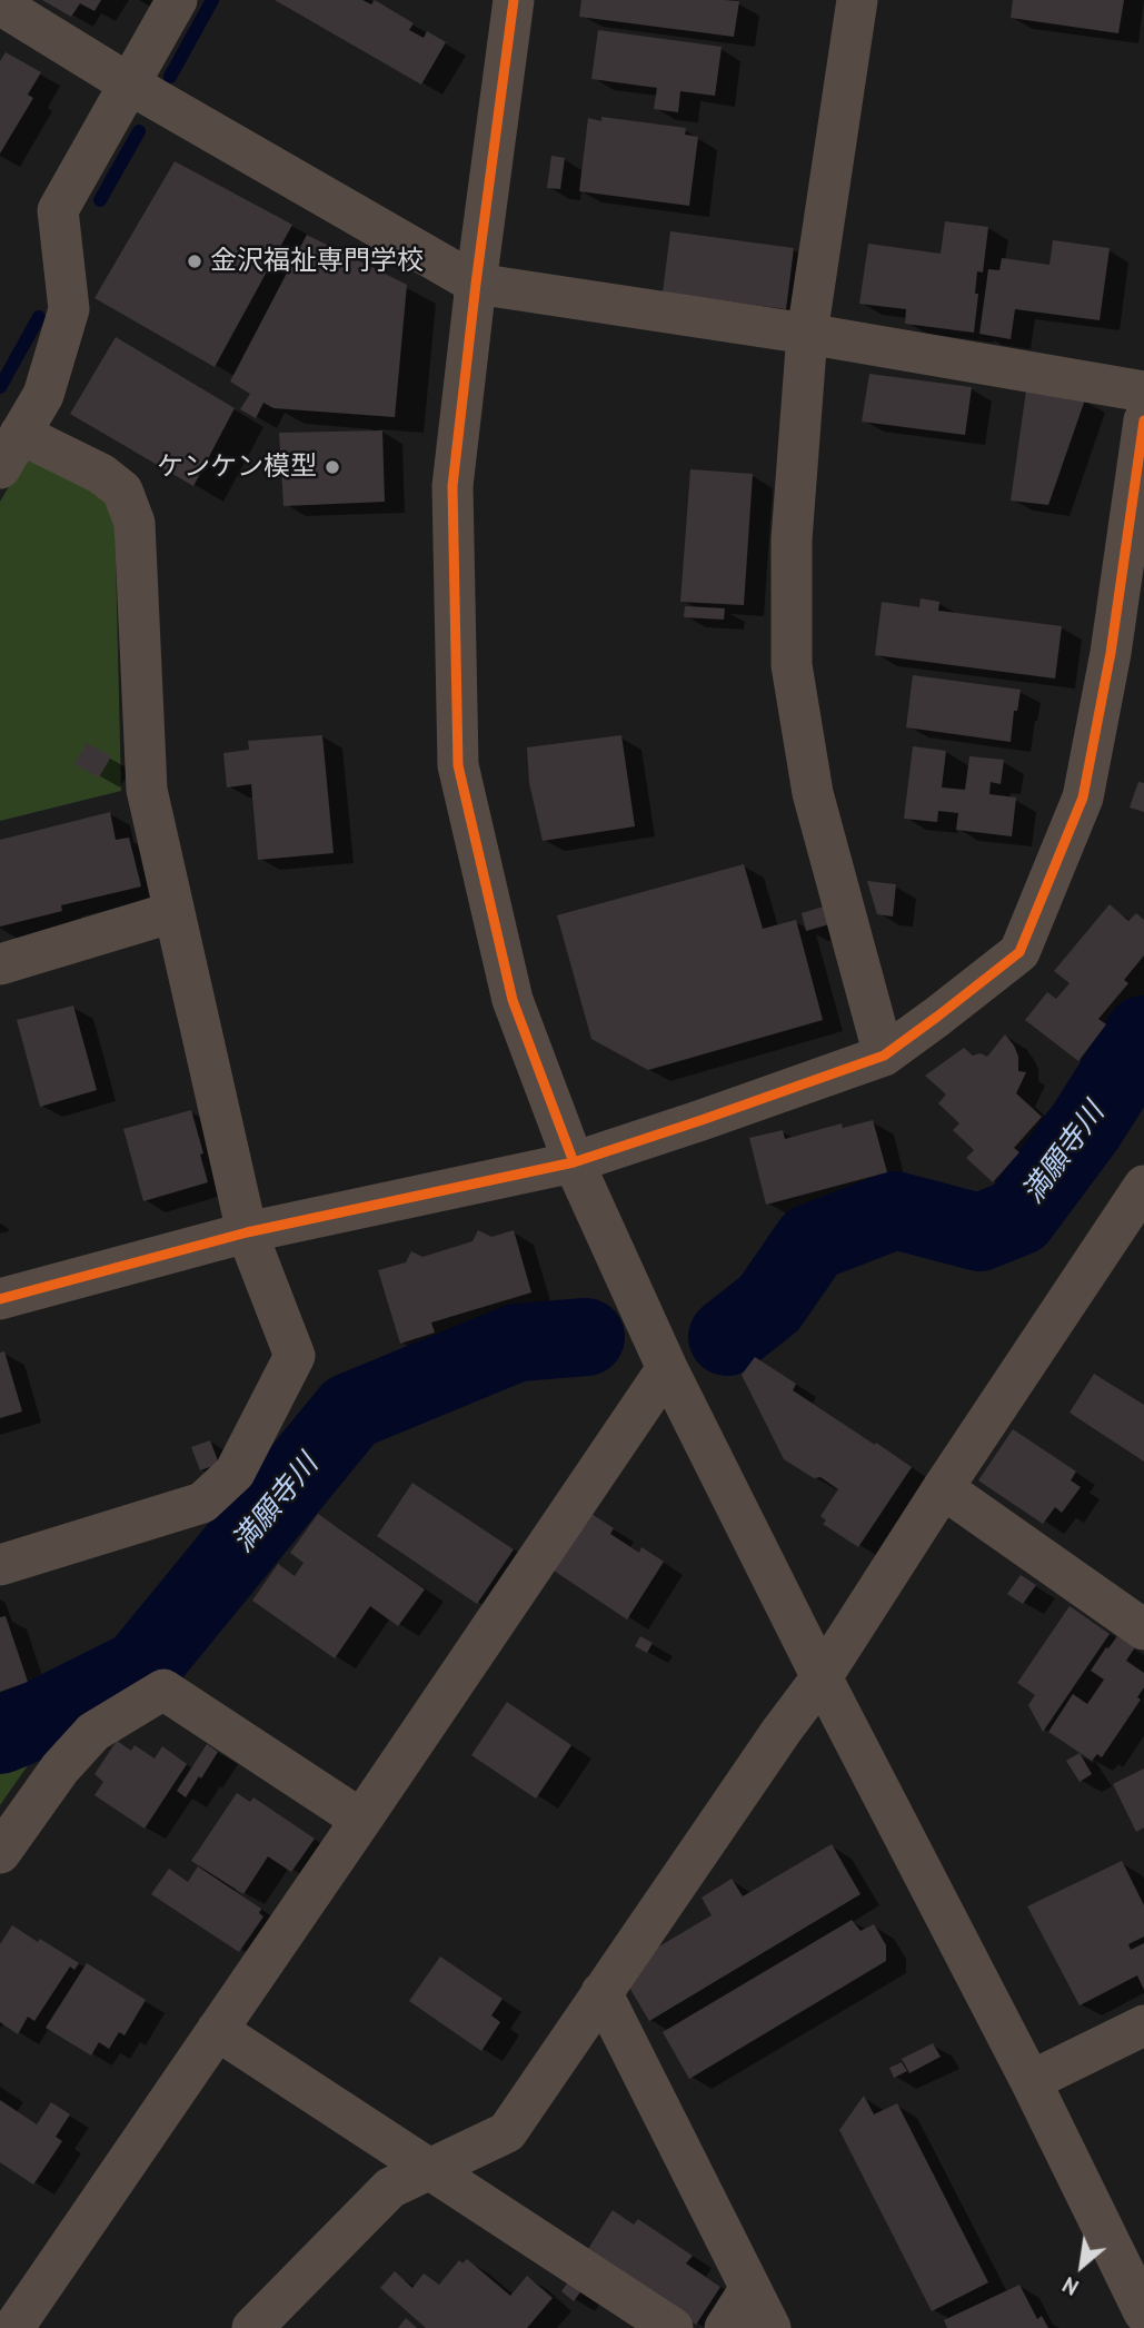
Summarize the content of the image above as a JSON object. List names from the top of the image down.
{
  "water": ["満願寺川"],
  "places": ["金沢福祉専門学校", "ケンケン模型"],
  "north": "bottom left"
}
